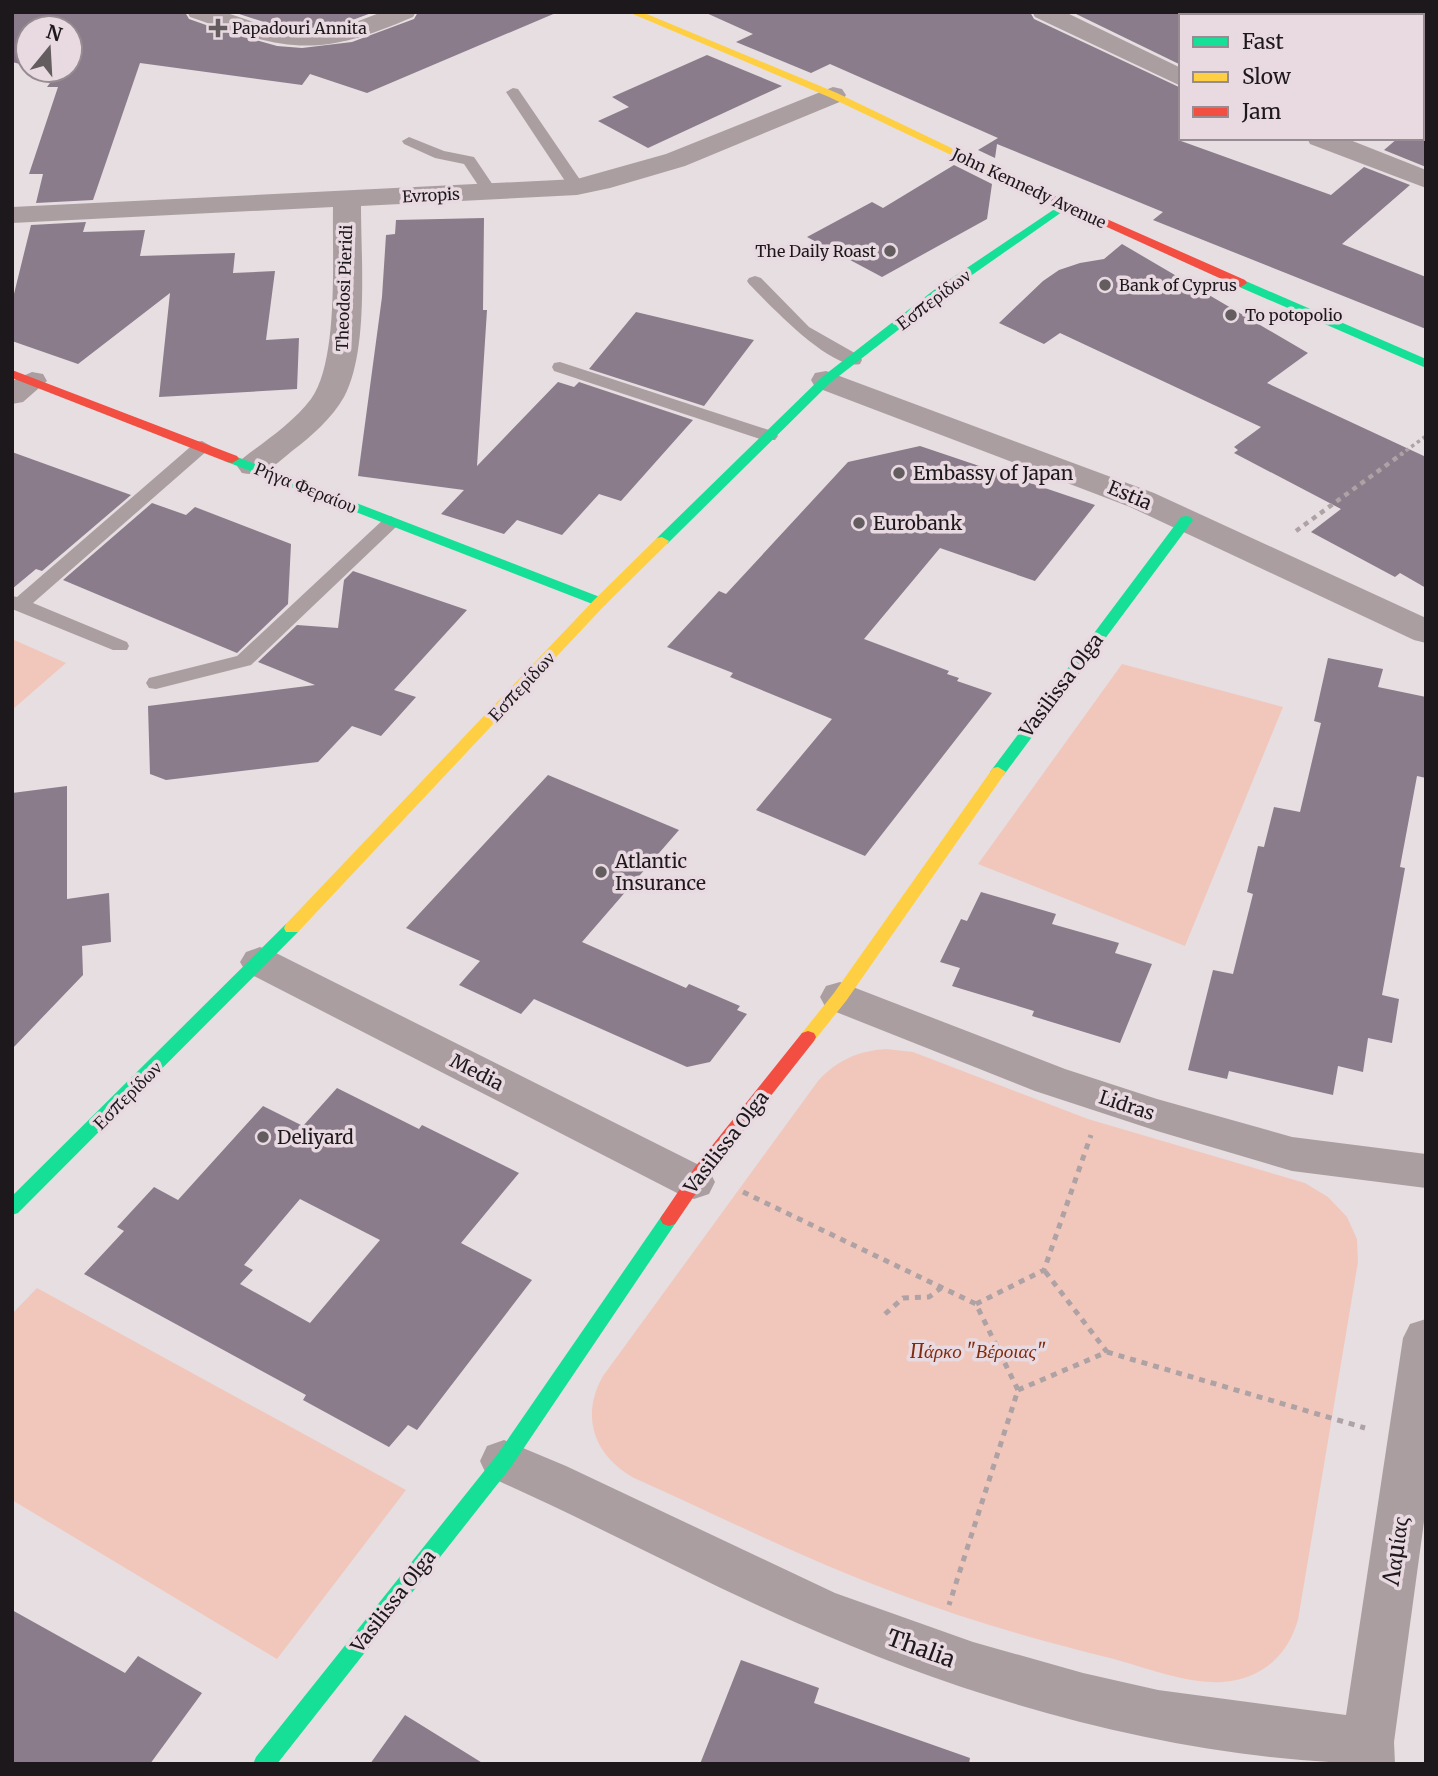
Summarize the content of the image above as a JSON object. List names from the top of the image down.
{
  "streets": {
    "street": [
      "John Kennedy Avenue",
      "Evropis",
      "Theodosi Pieridi",
      "Εσπερίδων",
      "Ρήγα Φεραίου",
      "Estia",
      "Vasilissa Olga",
      "Media",
      "Lidras",
      "Λαμίας",
      "Thalia"
    ]
  },
  "crossings": [
    ["John Kennedy Avenue", "Evropis"],
    ["John Kennedy Avenue", "Εσπερίδων"],
    ["Evropis", "Theodosi Pieridi"],
    ["Theodosi Pieridi", "Ρήγα Φεραίου"],
    ["Εσπερίδων", "Ρήγα Φεραίου"],
    ["Εσπερίδων", "Estia"],
    ["Εσπερίδων", "Media"],
    ["Estia", "Vasilissa Olga"],
    ["Vasilissa Olga", "Media"],
    ["Vasilissa Olga", "Lidras"],
    ["Vasilissa Olga", "Thalia"],
    ["Λαμίας", "Thalia"]
  ],
  "parks": ["Πάρκο \"Βέροιας\""],
  "places": {
    "health": ["Papadouri Annita"],
    "other": [
      "The Daily Roast",
      "Bank of Cyprus",
      "To potopolio",
      "Embassy of Japan",
      "Eurobank",
      "Atlantic Insurance",
      "Deliyard"
    ]
  },
  "legend": ["Fast", "Slow", "Jam"],
  "north": "top"
}
